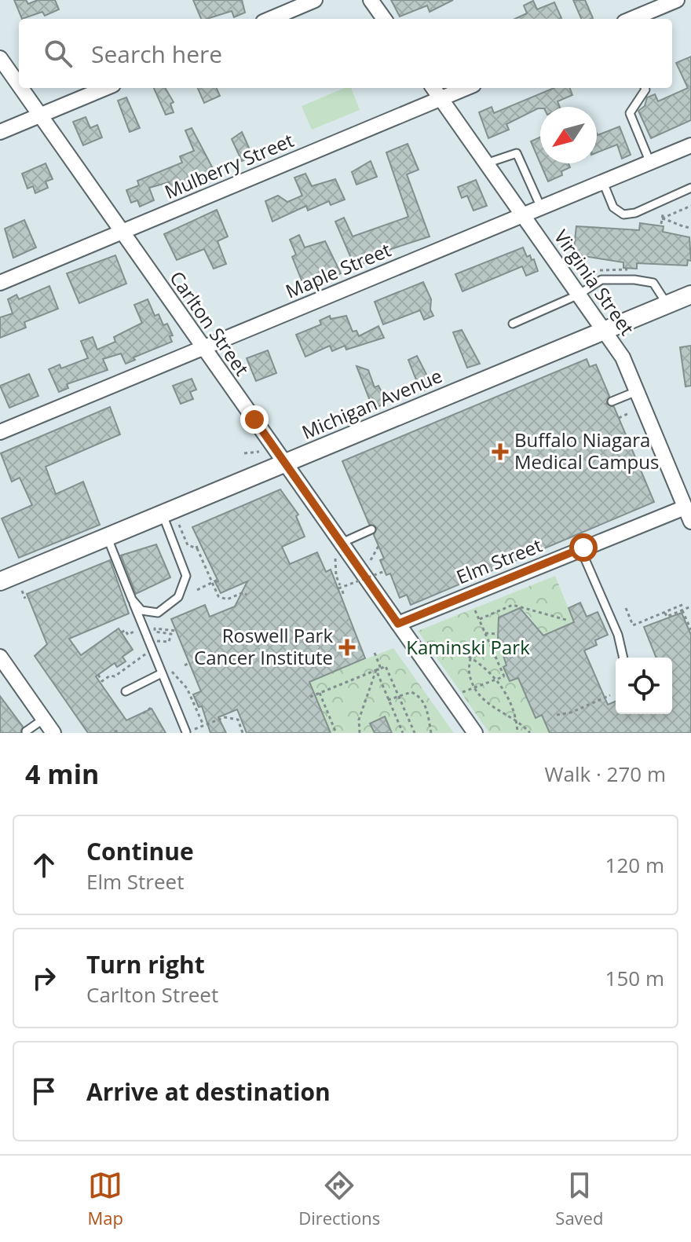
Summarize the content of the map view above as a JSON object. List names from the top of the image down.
{
  "streets": {
    "street": [
      "Mulberry Street",
      "Maple Street",
      "Virginia Street",
      "Carlton Street",
      "Michigan Avenue",
      "Elm Street"
    ]
  },
  "crossings": [
    ["Mulberry Street", "Virginia Street"],
    ["Mulberry Street", "Carlton Street"],
    ["Maple Street", "Virginia Street"],
    ["Maple Street", "Carlton Street"],
    ["Virginia Street", "Michigan Avenue"],
    ["Virginia Street", "Elm Street"],
    ["Carlton Street", "Michigan Avenue"],
    ["Carlton Street", "Elm Street"]
  ],
  "parks": ["Kaminski Park"],
  "places": {
    "health": ["Buffalo Niagara Medical Campus", "Roswell Park Cancer Institute"]
  },
  "north": "bottom left",
  "page": {
    "search": "Search here",
    "heading": ["4 min", "Walk · 270 m"],
    "list": [
      ["Continue", "Elm Street", "120 m"],
      ["Turn right", "Carlton Street", "150 m"],
      "Arrive at destination"
    ],
    "nav": ["Map", "Directions", "Saved"]
  }
}
